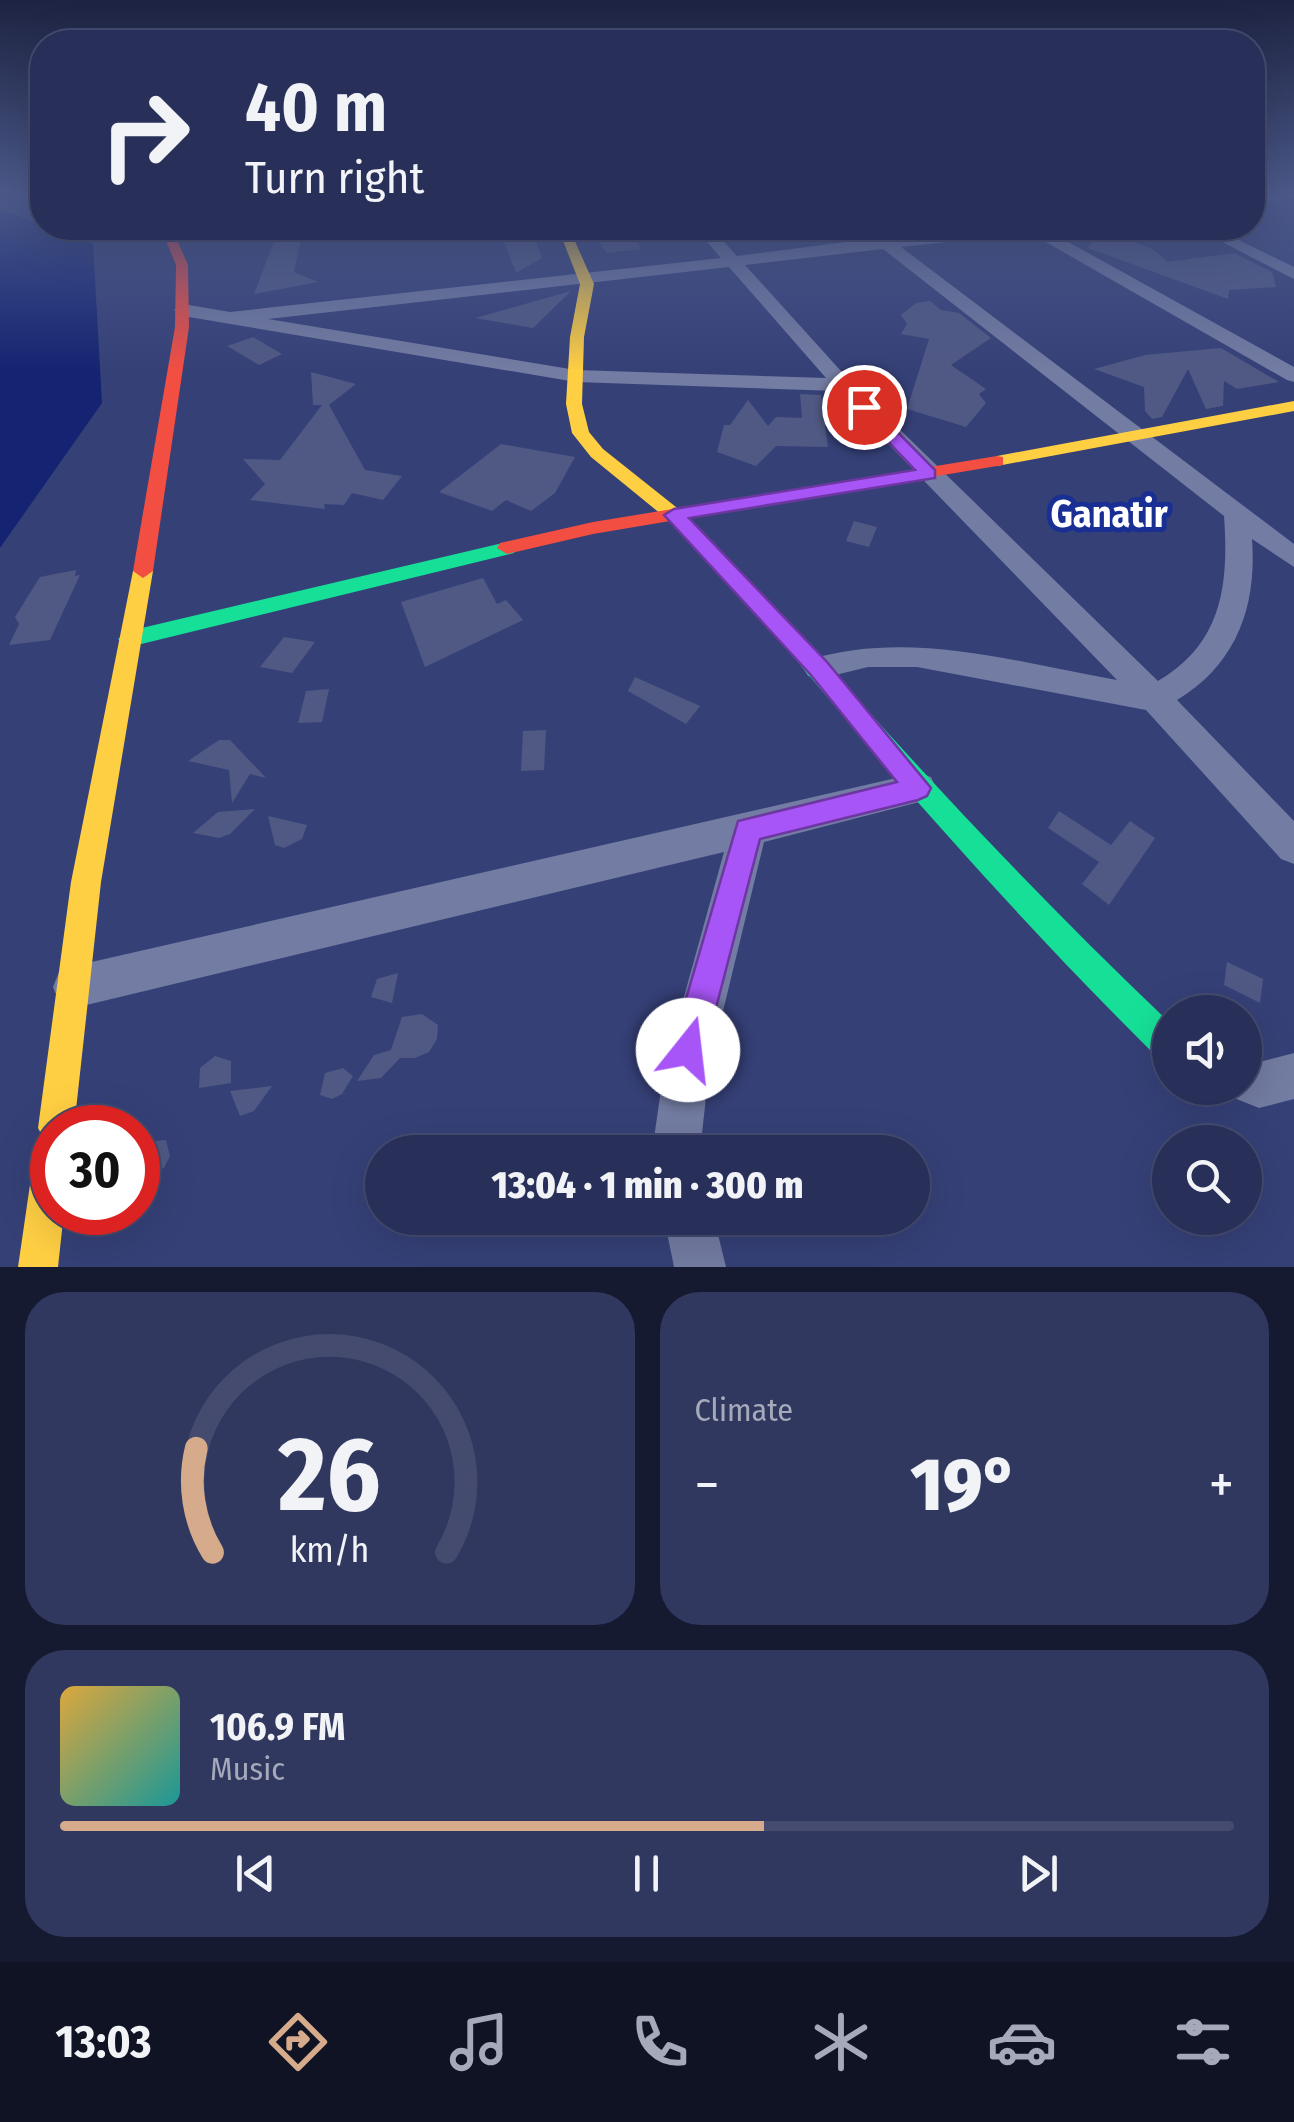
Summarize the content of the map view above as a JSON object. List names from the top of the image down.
{
  "districts": ["Ganatir"],
  "page": {
    "turn": ["40 m", "Turn right"],
    "limit": "30",
    "trip": "13:04 · 1 min · 300 m",
    "tile": "Climate",
    "heat": ["−", "19°", "+"],
    "song": ["106.9 FM", "Music"],
    "tabs": "13:03",
    "gauge": ["26", "km/h"]
  }
}
